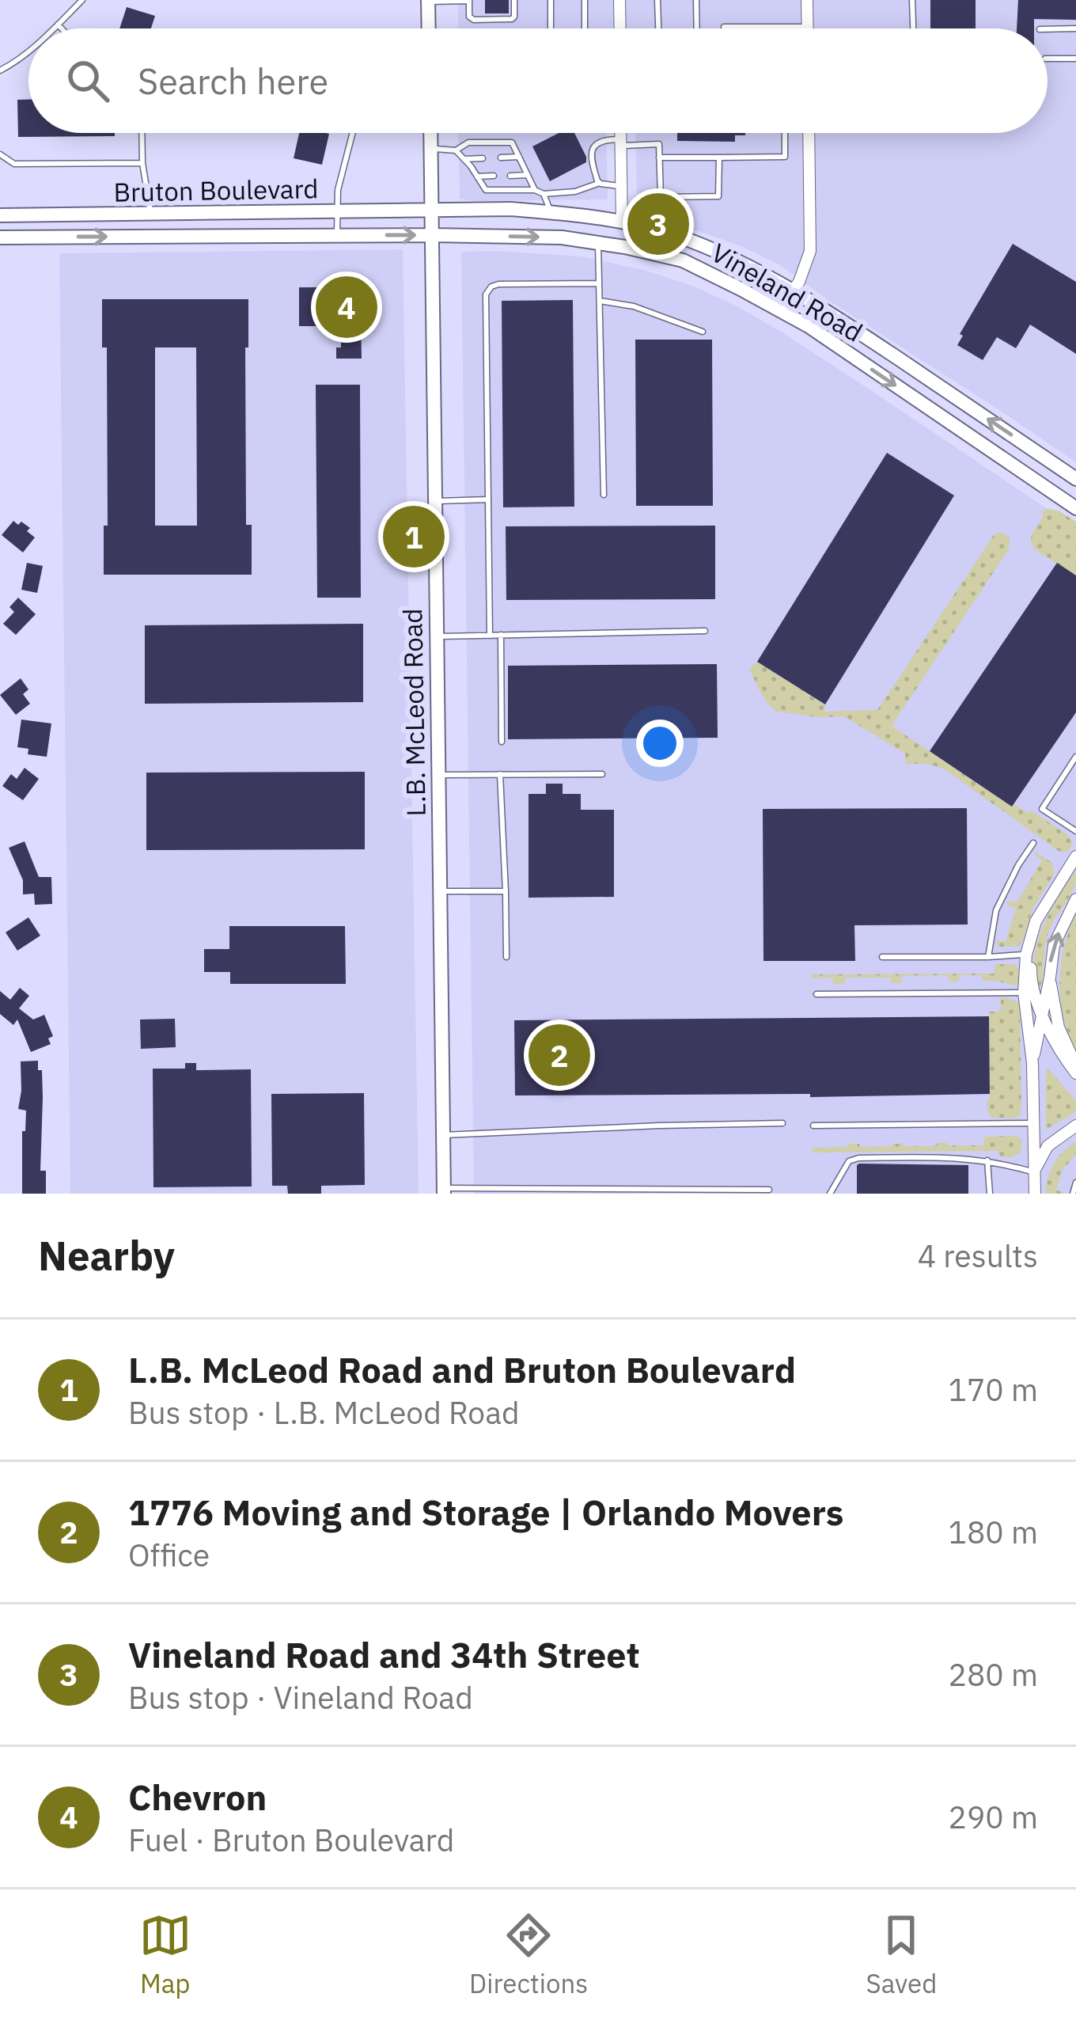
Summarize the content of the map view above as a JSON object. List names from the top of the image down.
{
  "streets": {
    "street": ["Bruton Boulevard", "Vineland Road", "L.B. McLeod Road"]
  },
  "crossings": [
    ["Bruton Boulevard", "Vineland Road"],
    ["Bruton Boulevard", "L.B. McLeod Road"],
    ["Vineland Road", "L.B. McLeod Road"]
  ],
  "page": {
    "search": "Search here",
    "pins": [
      "3",
      "4",
      "1",
      "2"
    ],
    "heading": ["Nearby", "4 results"],
    "list": [
      {
        "mark": "1",
        "name": "L.B. McLeod Road and Bruton Boulevard",
        "note": "Bus stop · L.B. McLeod Road",
        "value": "170 m"
      },
      {
        "mark": "2",
        "name": "1776 Moving and Storage | Orlando Movers",
        "note": "Office",
        "value": "180 m"
      },
      {
        "mark": "3",
        "name": "Vineland Road and 34th Street",
        "note": "Bus stop · Vineland Road",
        "value": "280 m"
      },
      {
        "mark": "4",
        "name": "Chevron",
        "note": "Fuel · Bruton Boulevard",
        "value": "290 m"
      }
    ],
    "nav": ["Map", "Directions", "Saved"]
  }
}
